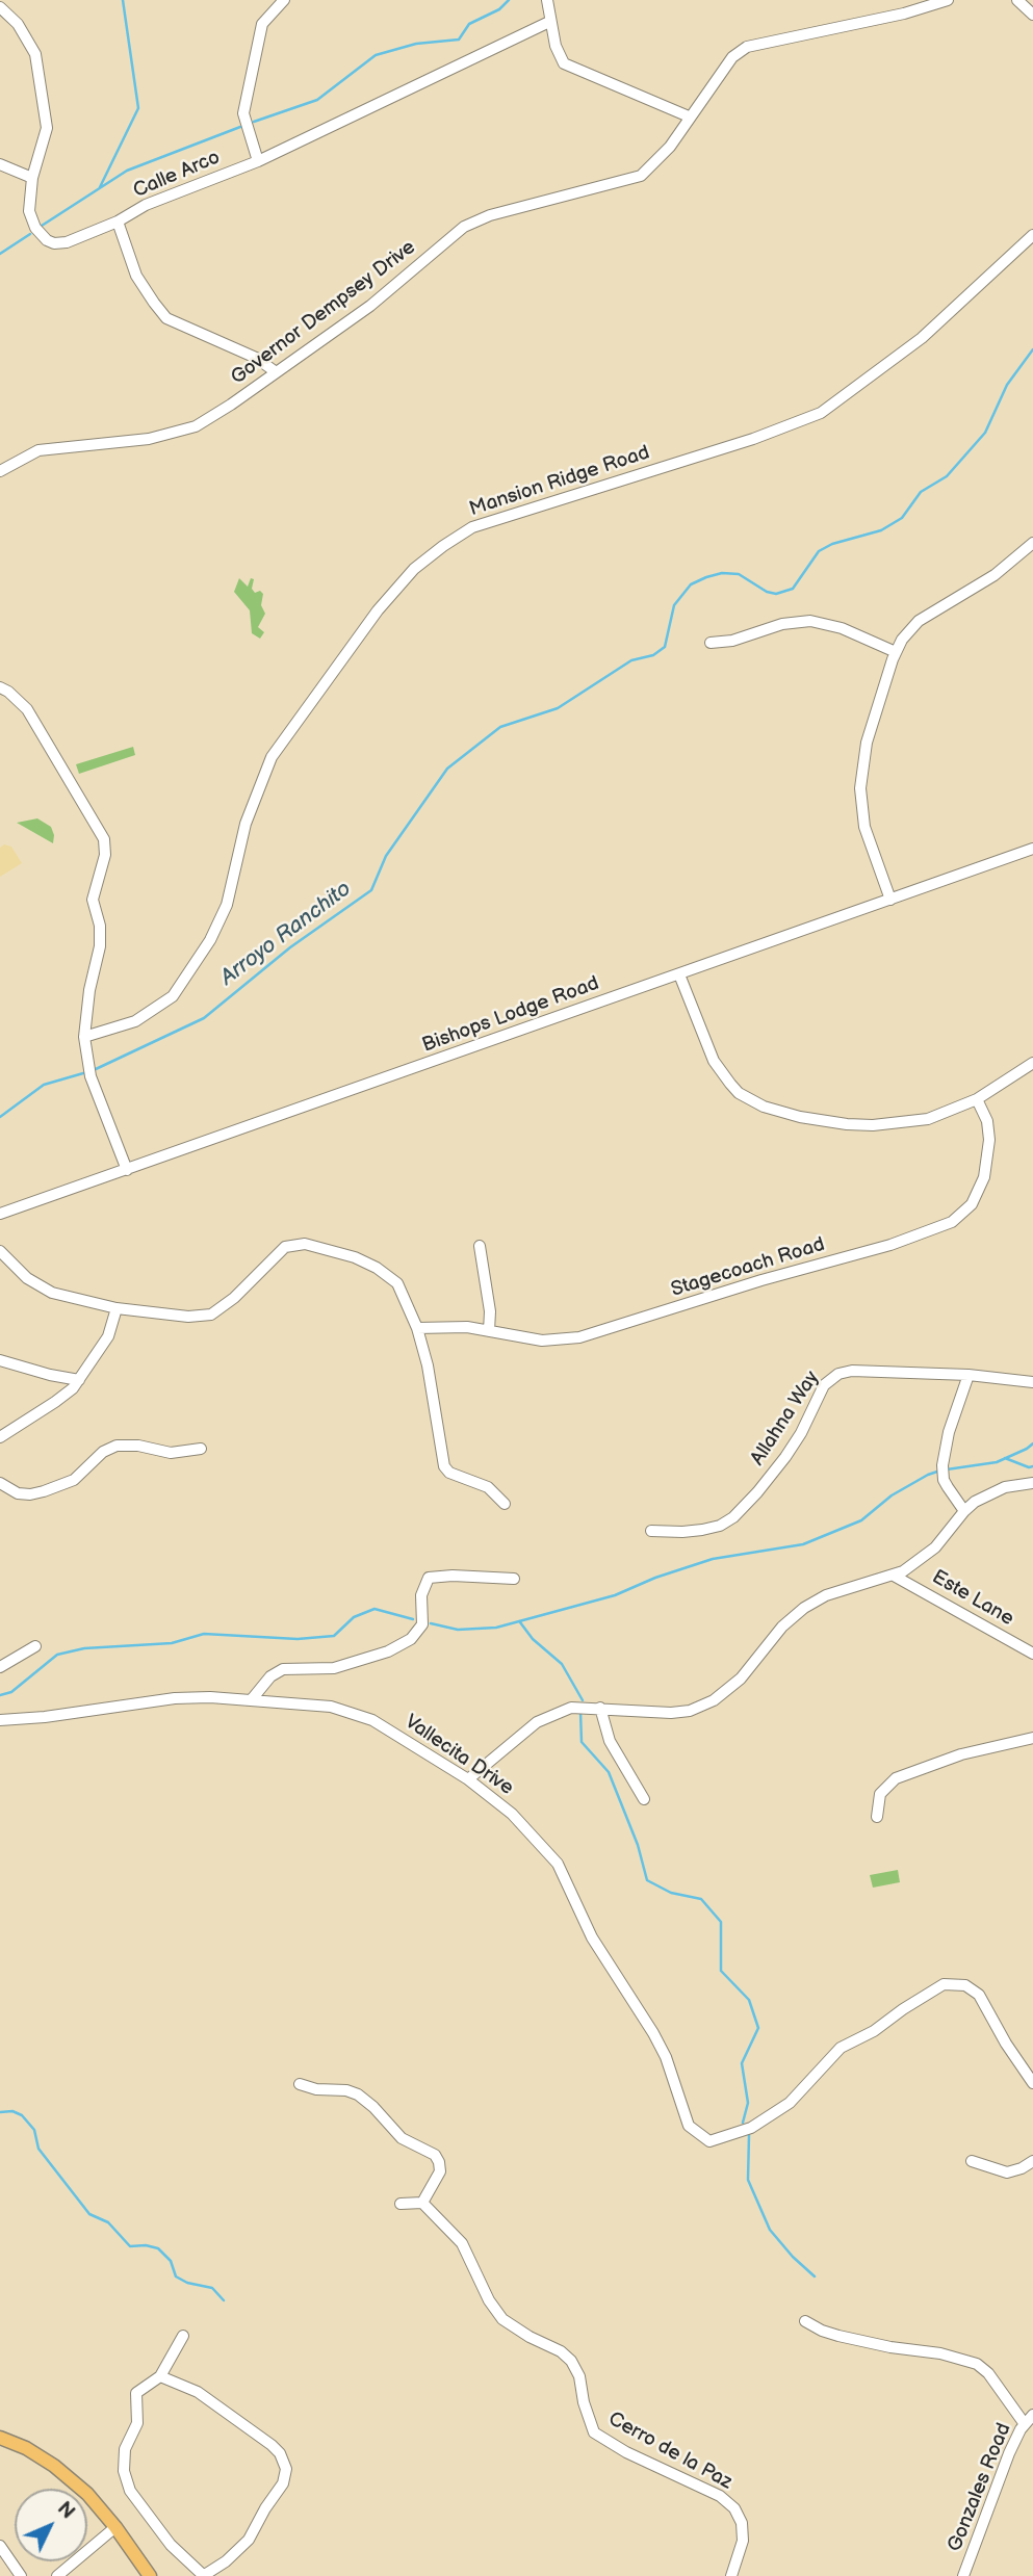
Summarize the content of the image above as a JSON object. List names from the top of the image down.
{
  "streets": {
    "street": [
      "Calle Arco",
      "Governor Dempsey Drive",
      "Mansion Ridge Road",
      "Bishops Lodge Road",
      "Stagecoach Road",
      "Allahna Way",
      "Este Lane",
      "Vallecita Drive",
      "Cerro de la Paz",
      "Gonzales Road"
    ]
  },
  "water": ["Arroyo Ranchito"],
  "north": "top right"
}
